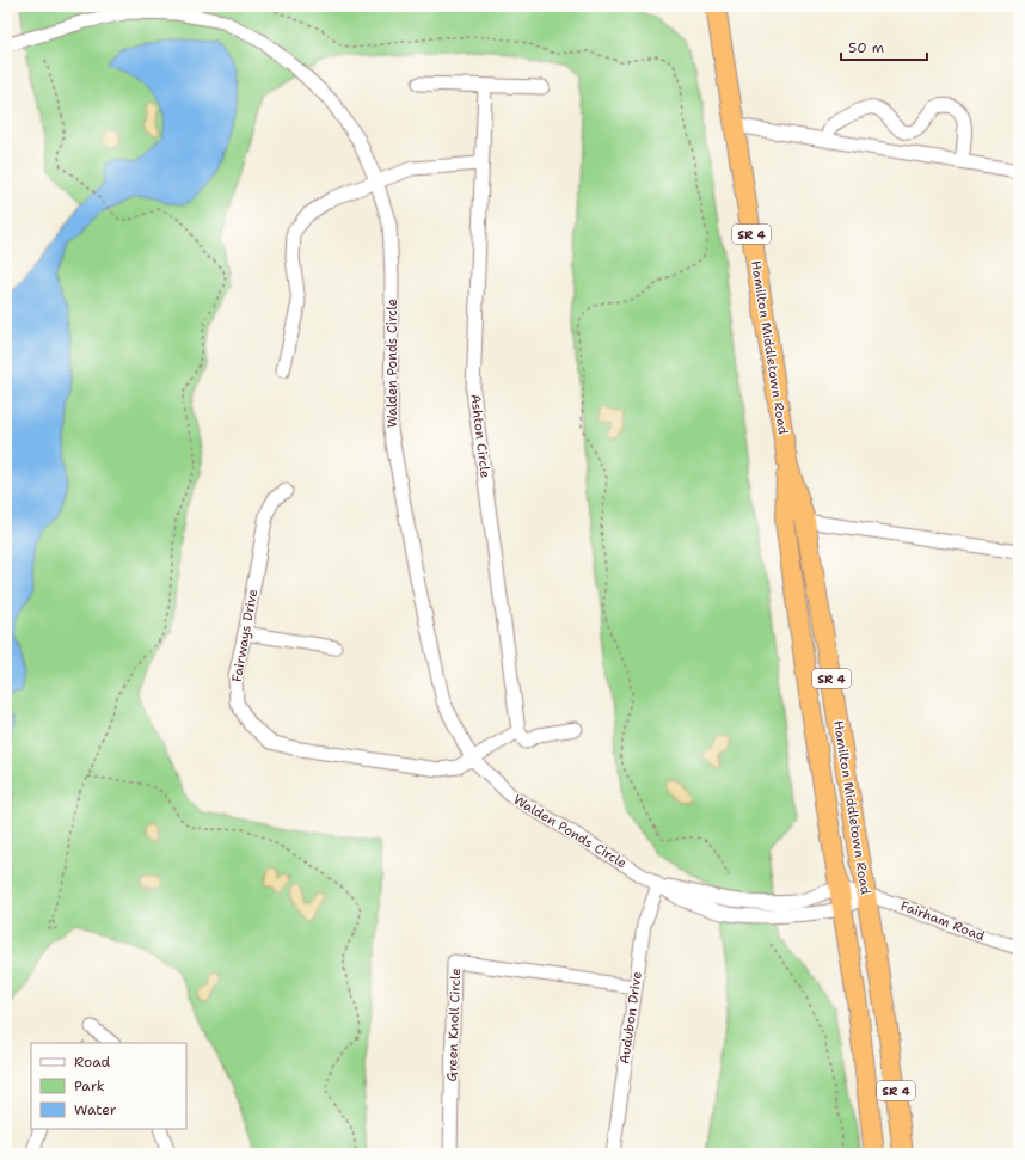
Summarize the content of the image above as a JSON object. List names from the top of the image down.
{
  "streets": {
    "highway": ["SR 4", "Hamilton Middletown Road"],
    "street": [
      "Walden Ponds Circle",
      "Ashton Circle",
      "Fairways Drive",
      "Fairham Road",
      "Audubon Drive",
      "Green Knoll Circle"
    ]
  },
  "crossings": [
    ["Hamilton Middletown Road", "Walden Ponds Circle"],
    ["Hamilton Middletown Road", "Fairham Road"],
    ["Walden Ponds Circle", "Fairways Drive"],
    ["Walden Ponds Circle", "Fairham Road"],
    ["Walden Ponds Circle", "Audubon Drive"],
    ["Audubon Drive", "Green Knoll Circle"]
  ],
  "legend": ["Road", "Park", "Water"],
  "scale_bar": "50 m"
}
